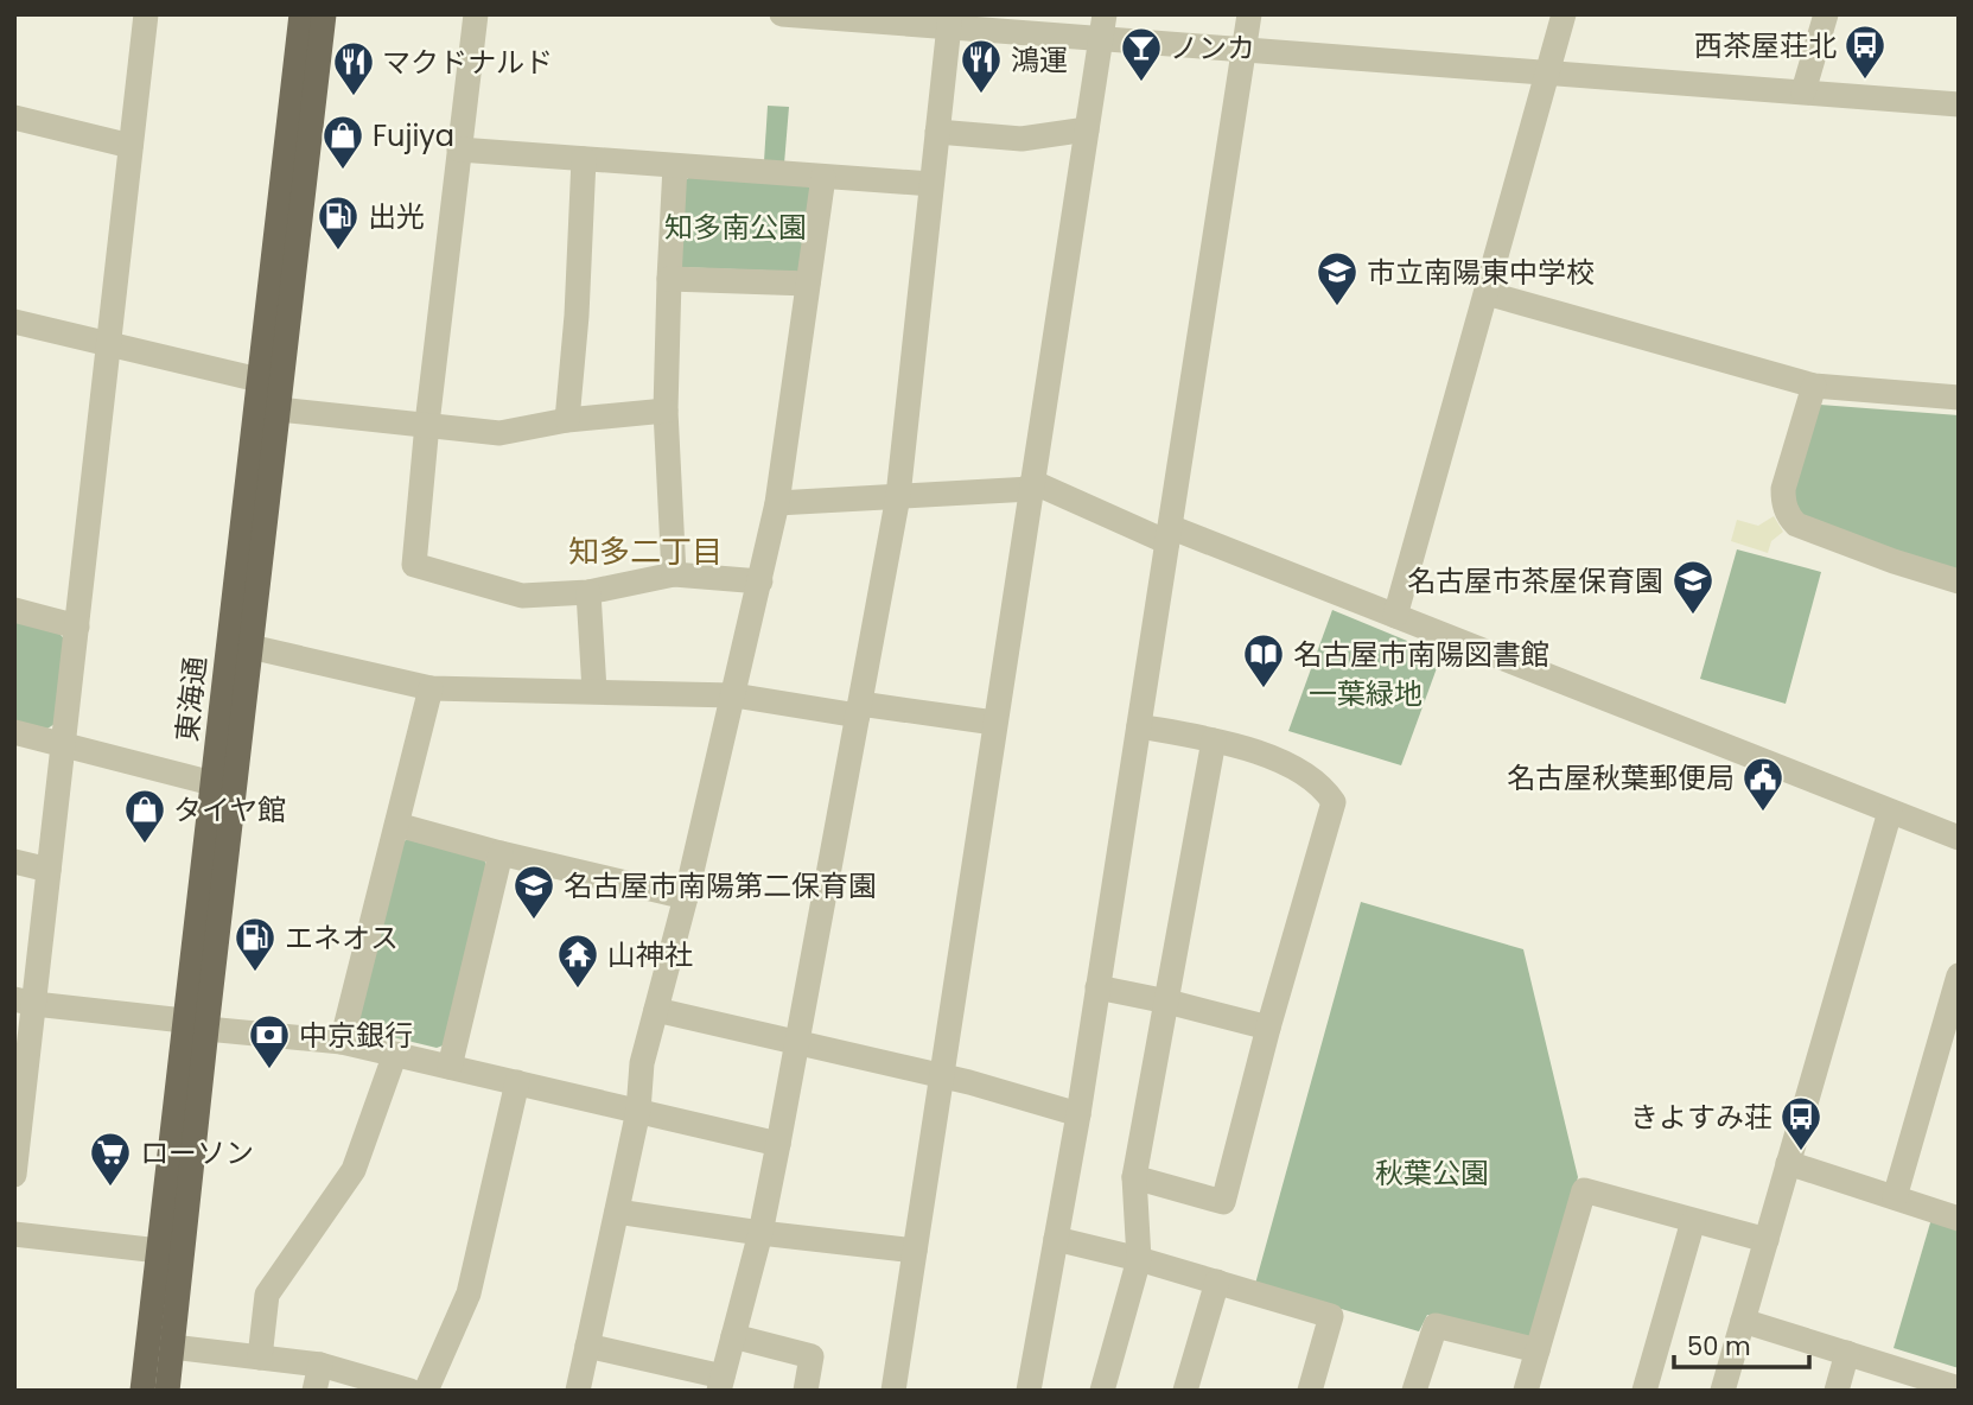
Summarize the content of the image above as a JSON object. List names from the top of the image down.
{
  "streets": {
    "main road": ["東海通"]
  },
  "districts": ["知多二丁目"],
  "parks": ["知多南公園", "一葉緑地", "秋葉公園"],
  "places": {
    "bus stop": ["西茶屋荘北", "きよすみ荘"],
    "bar": ["ノンカ"],
    "restaurant": ["鴻運", "マクドナルド"],
    "shop": ["Fujiya", "タイヤ館"],
    "fuel station": ["出光", "エネオス"],
    "school or university": ["市立南陽東中学校", "名古屋市茶屋保育園", "名古屋市南陽第二保育園"],
    "library": ["名古屋市南陽図書館"],
    "public building": ["名古屋秋葉郵便局"],
    "temple": ["山神社"],
    "bank": ["中京銀行"],
    "supermarket": ["ローソン"]
  },
  "scale_bar": "50 m"
}
